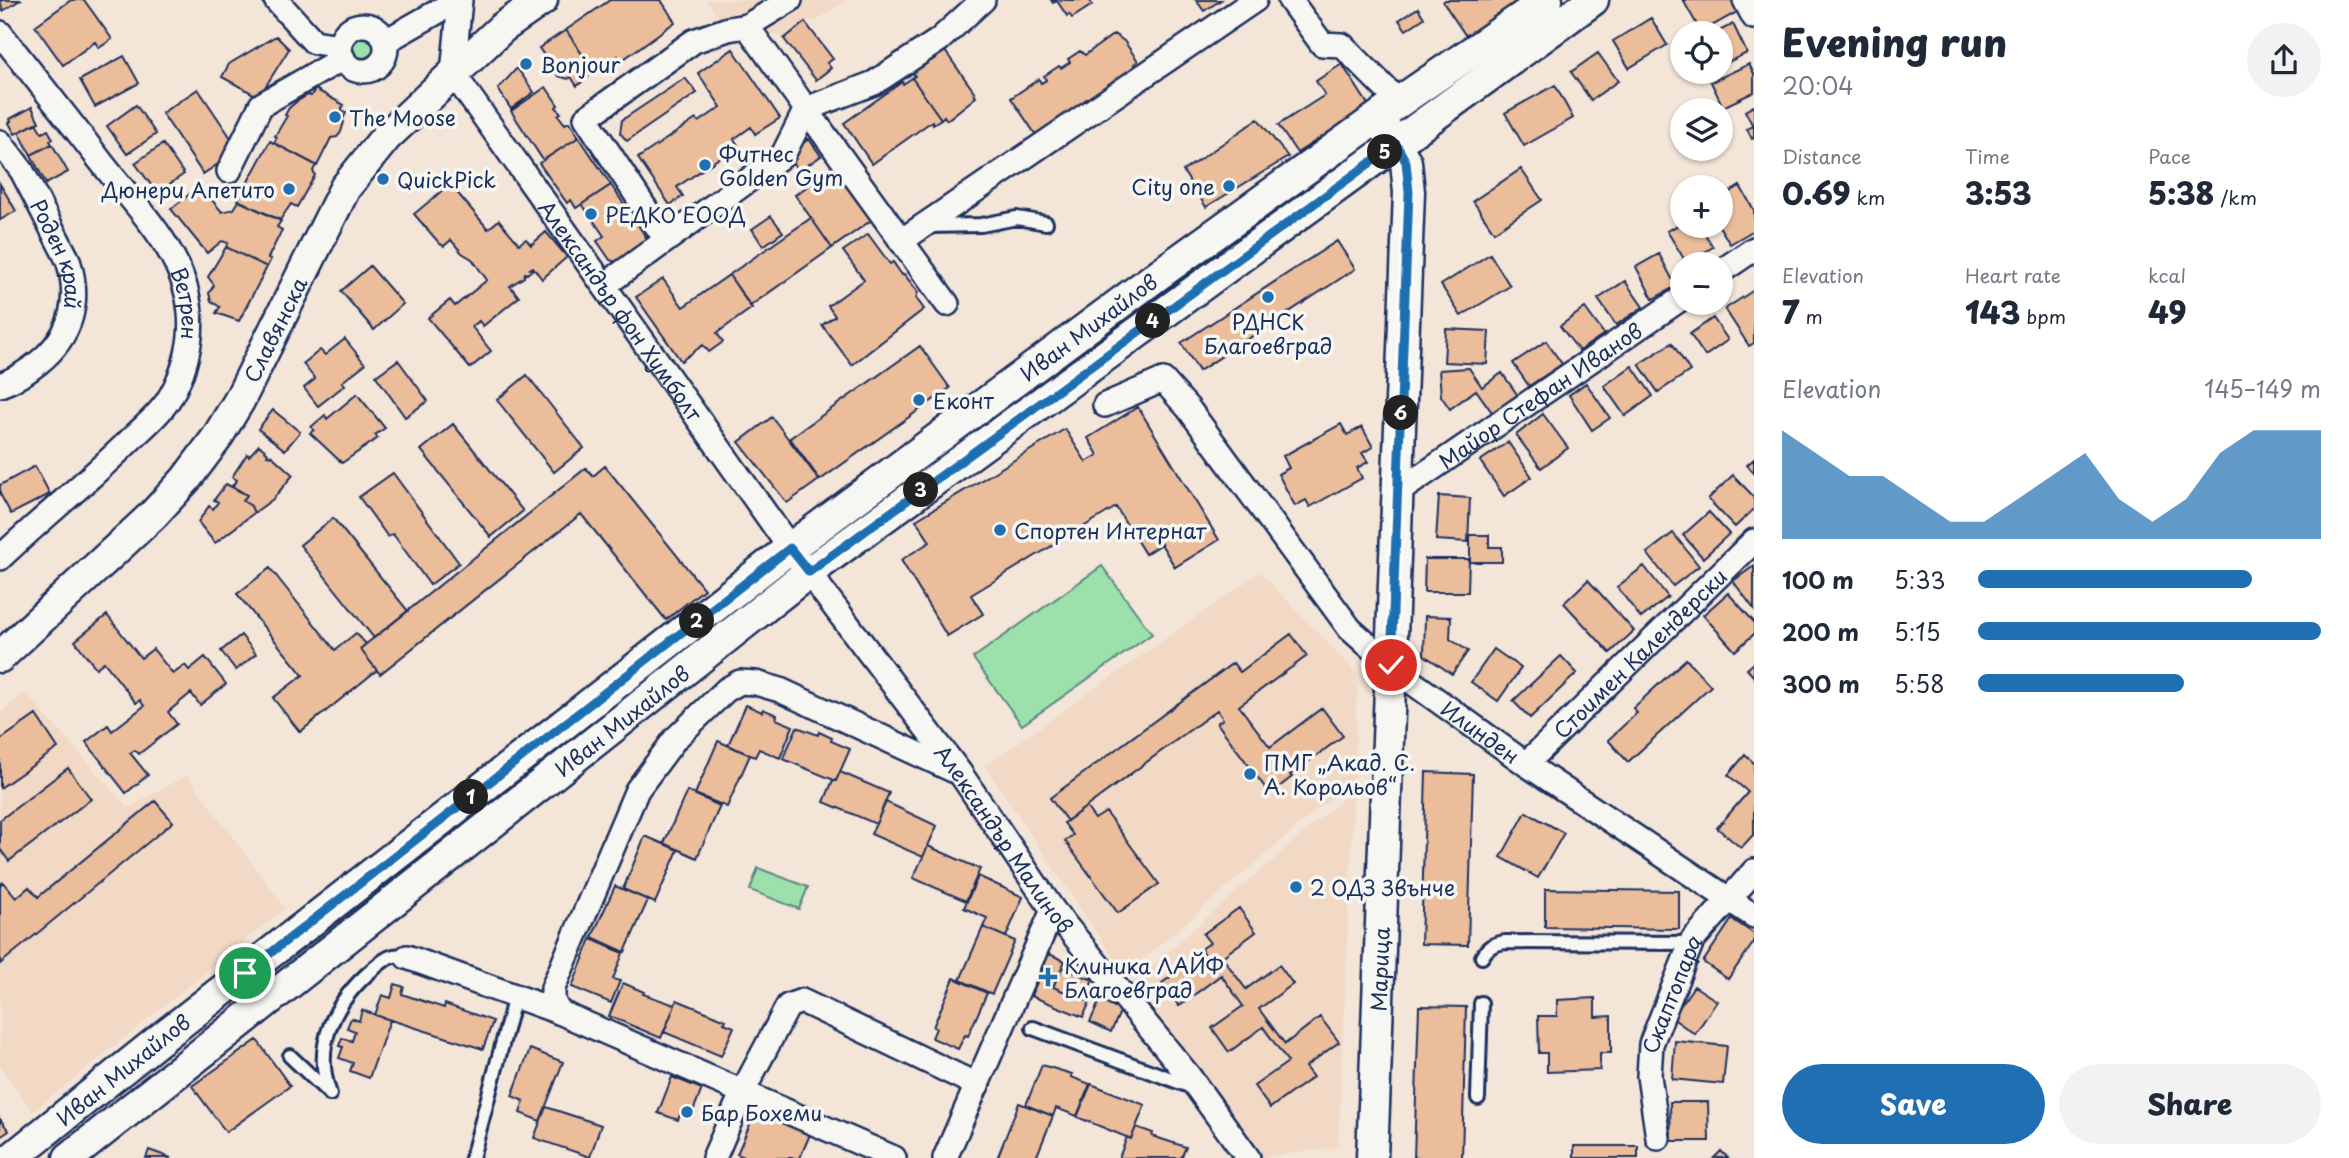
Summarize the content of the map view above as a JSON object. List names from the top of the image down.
{
  "streets": {
    "street": [
      "Роден край",
      "Ветрен",
      "Александър фон Хумболт",
      "Иван Михайлов",
      "Славянска",
      "Майор Стефан Иванов",
      "Стоимен Календерски",
      "Илинден",
      "Александър Малинов",
      "Марица",
      "Скаптопара"
    ]
  },
  "crossings": [
    ["Александър фон Хумболт", "Иван Михайлов"],
    ["Александър фон Хумболт", "Славянска"],
    ["Александър фон Хумболт", "Александър Малинов"],
    ["Иван Михайлов", "Александър Малинов"],
    ["Иван Михайлов", "Марица"],
    ["Майор Стефан Иванов", "Марица"],
    ["Стоимен Календерски", "Илинден"],
    ["Илинден", "Марица"],
    ["Илинден", "Скаптопара"]
  ],
  "places": {
    "other": [
      "Bonjour",
      "The Moose",
      "Фитнес Golden Gym",
      "QuickPick",
      "City one",
      "Дюнери Апетито",
      "РЕДКО ЕООД",
      "РДНСК Благоевград",
      "Еконт",
      "Спортен Интернат",
      "ПМГ „Акад. С. А. Корольов“",
      "2 ОДЗ Звънче",
      "Бар Бохеми"
    ],
    "health": ["Клиника ЛАЙФ Благоевград"]
  },
  "page": {
    "heading": ["Evening run", "20:04"],
    "map_buttons": ["+", "−"],
    "stats": [
      ["Distance", "0.69 km"],
      ["Time", "3:53"],
      ["Pace", "5:38 /km"],
      ["Elevation", "7 m"],
      ["Heart rate", "143 bpm"],
      ["kcal", "49"]
    ],
    "pins": [
      "5",
      "4",
      "6",
      "3",
      "2",
      "1"
    ],
    "chart": ["Elevation", "145–149 m"],
    "list": [
      {
        "name": "100 m",
        "note": "5:33"
      },
      {
        "name": "200 m",
        "note": "5:15"
      },
      {
        "name": "300 m",
        "note": "5:58"
      }
    ],
    "buttons": ["Save", "Share"]
  }
}
